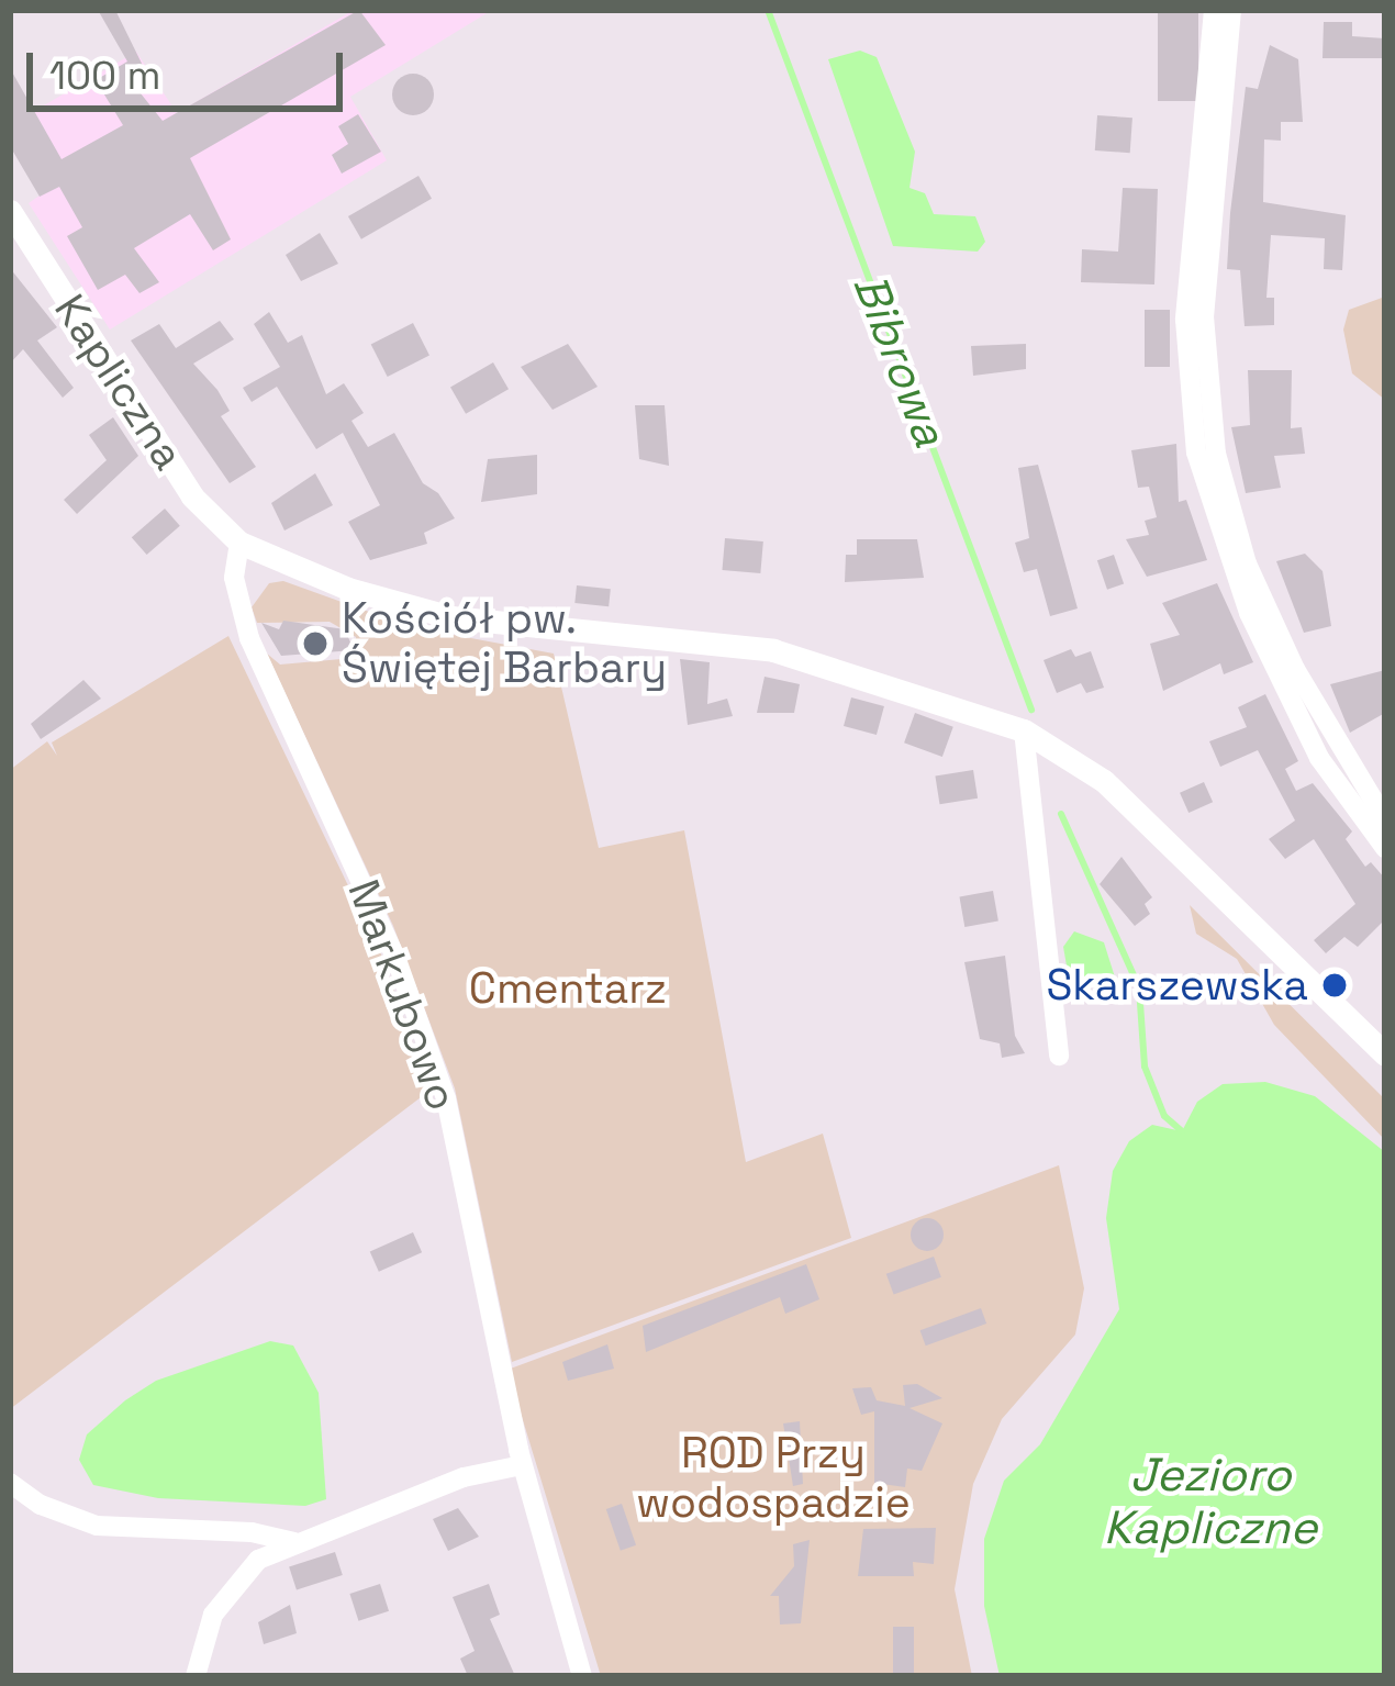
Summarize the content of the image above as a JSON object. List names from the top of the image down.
{
  "streets": {
    "street": ["Kapliczna", "Markubowo"]
  },
  "crossings": [
    ["Kapliczna", "Markubowo"]
  ],
  "water": ["Bibrowa", "Jezioro Kapliczne"],
  "parks": ["Cmentarz", "ROD Przy wodospadzie"],
  "places": ["Kościół pw. Świętej Barbary", "Skarszewska"],
  "scale_bar": "100 m"
}
